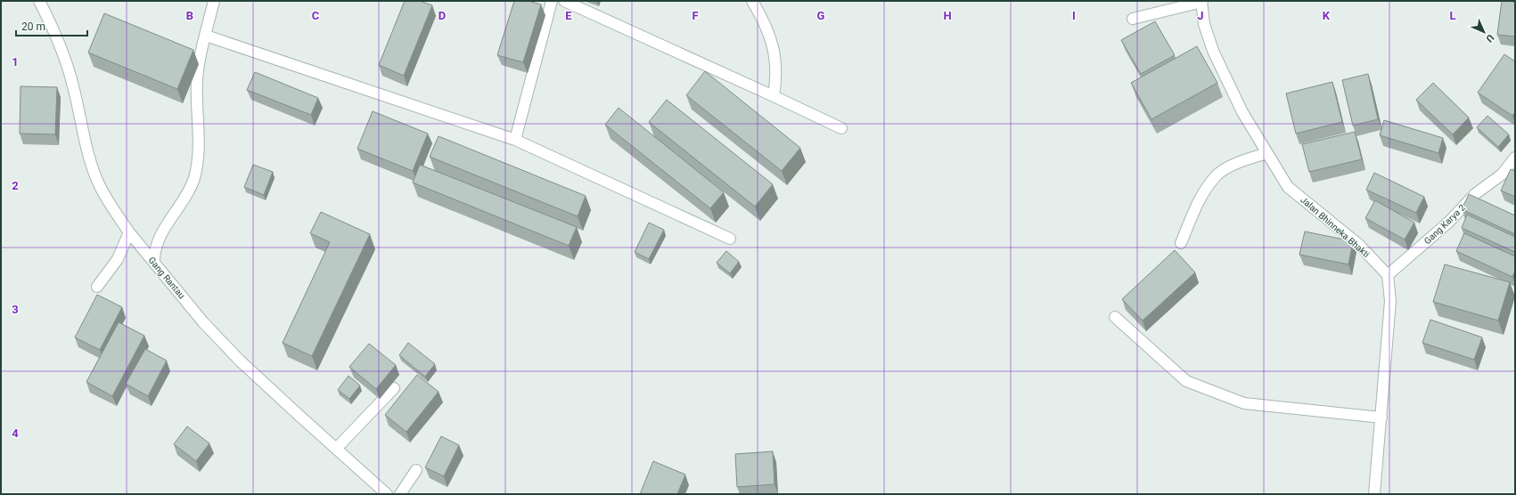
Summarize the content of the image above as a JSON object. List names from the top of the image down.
{
  "streets": {
    "street": ["Gang Karya 2", "Jalan Bhinneka Bhakti", "Gang Rantau"]
  },
  "crossings": [
    ["Gang Karya 2", "Jalan Bhinneka Bhakti"]
  ],
  "scale_bar": "20 m",
  "north": "bottom right",
  "grid": {
    "columns": [
      "B",
      "C",
      "D",
      "E",
      "F",
      "G",
      "H",
      "I",
      "J",
      "K",
      "L"
    ],
    "rows": [
      "1",
      "2",
      "3",
      "4"
    ]
  }
}
